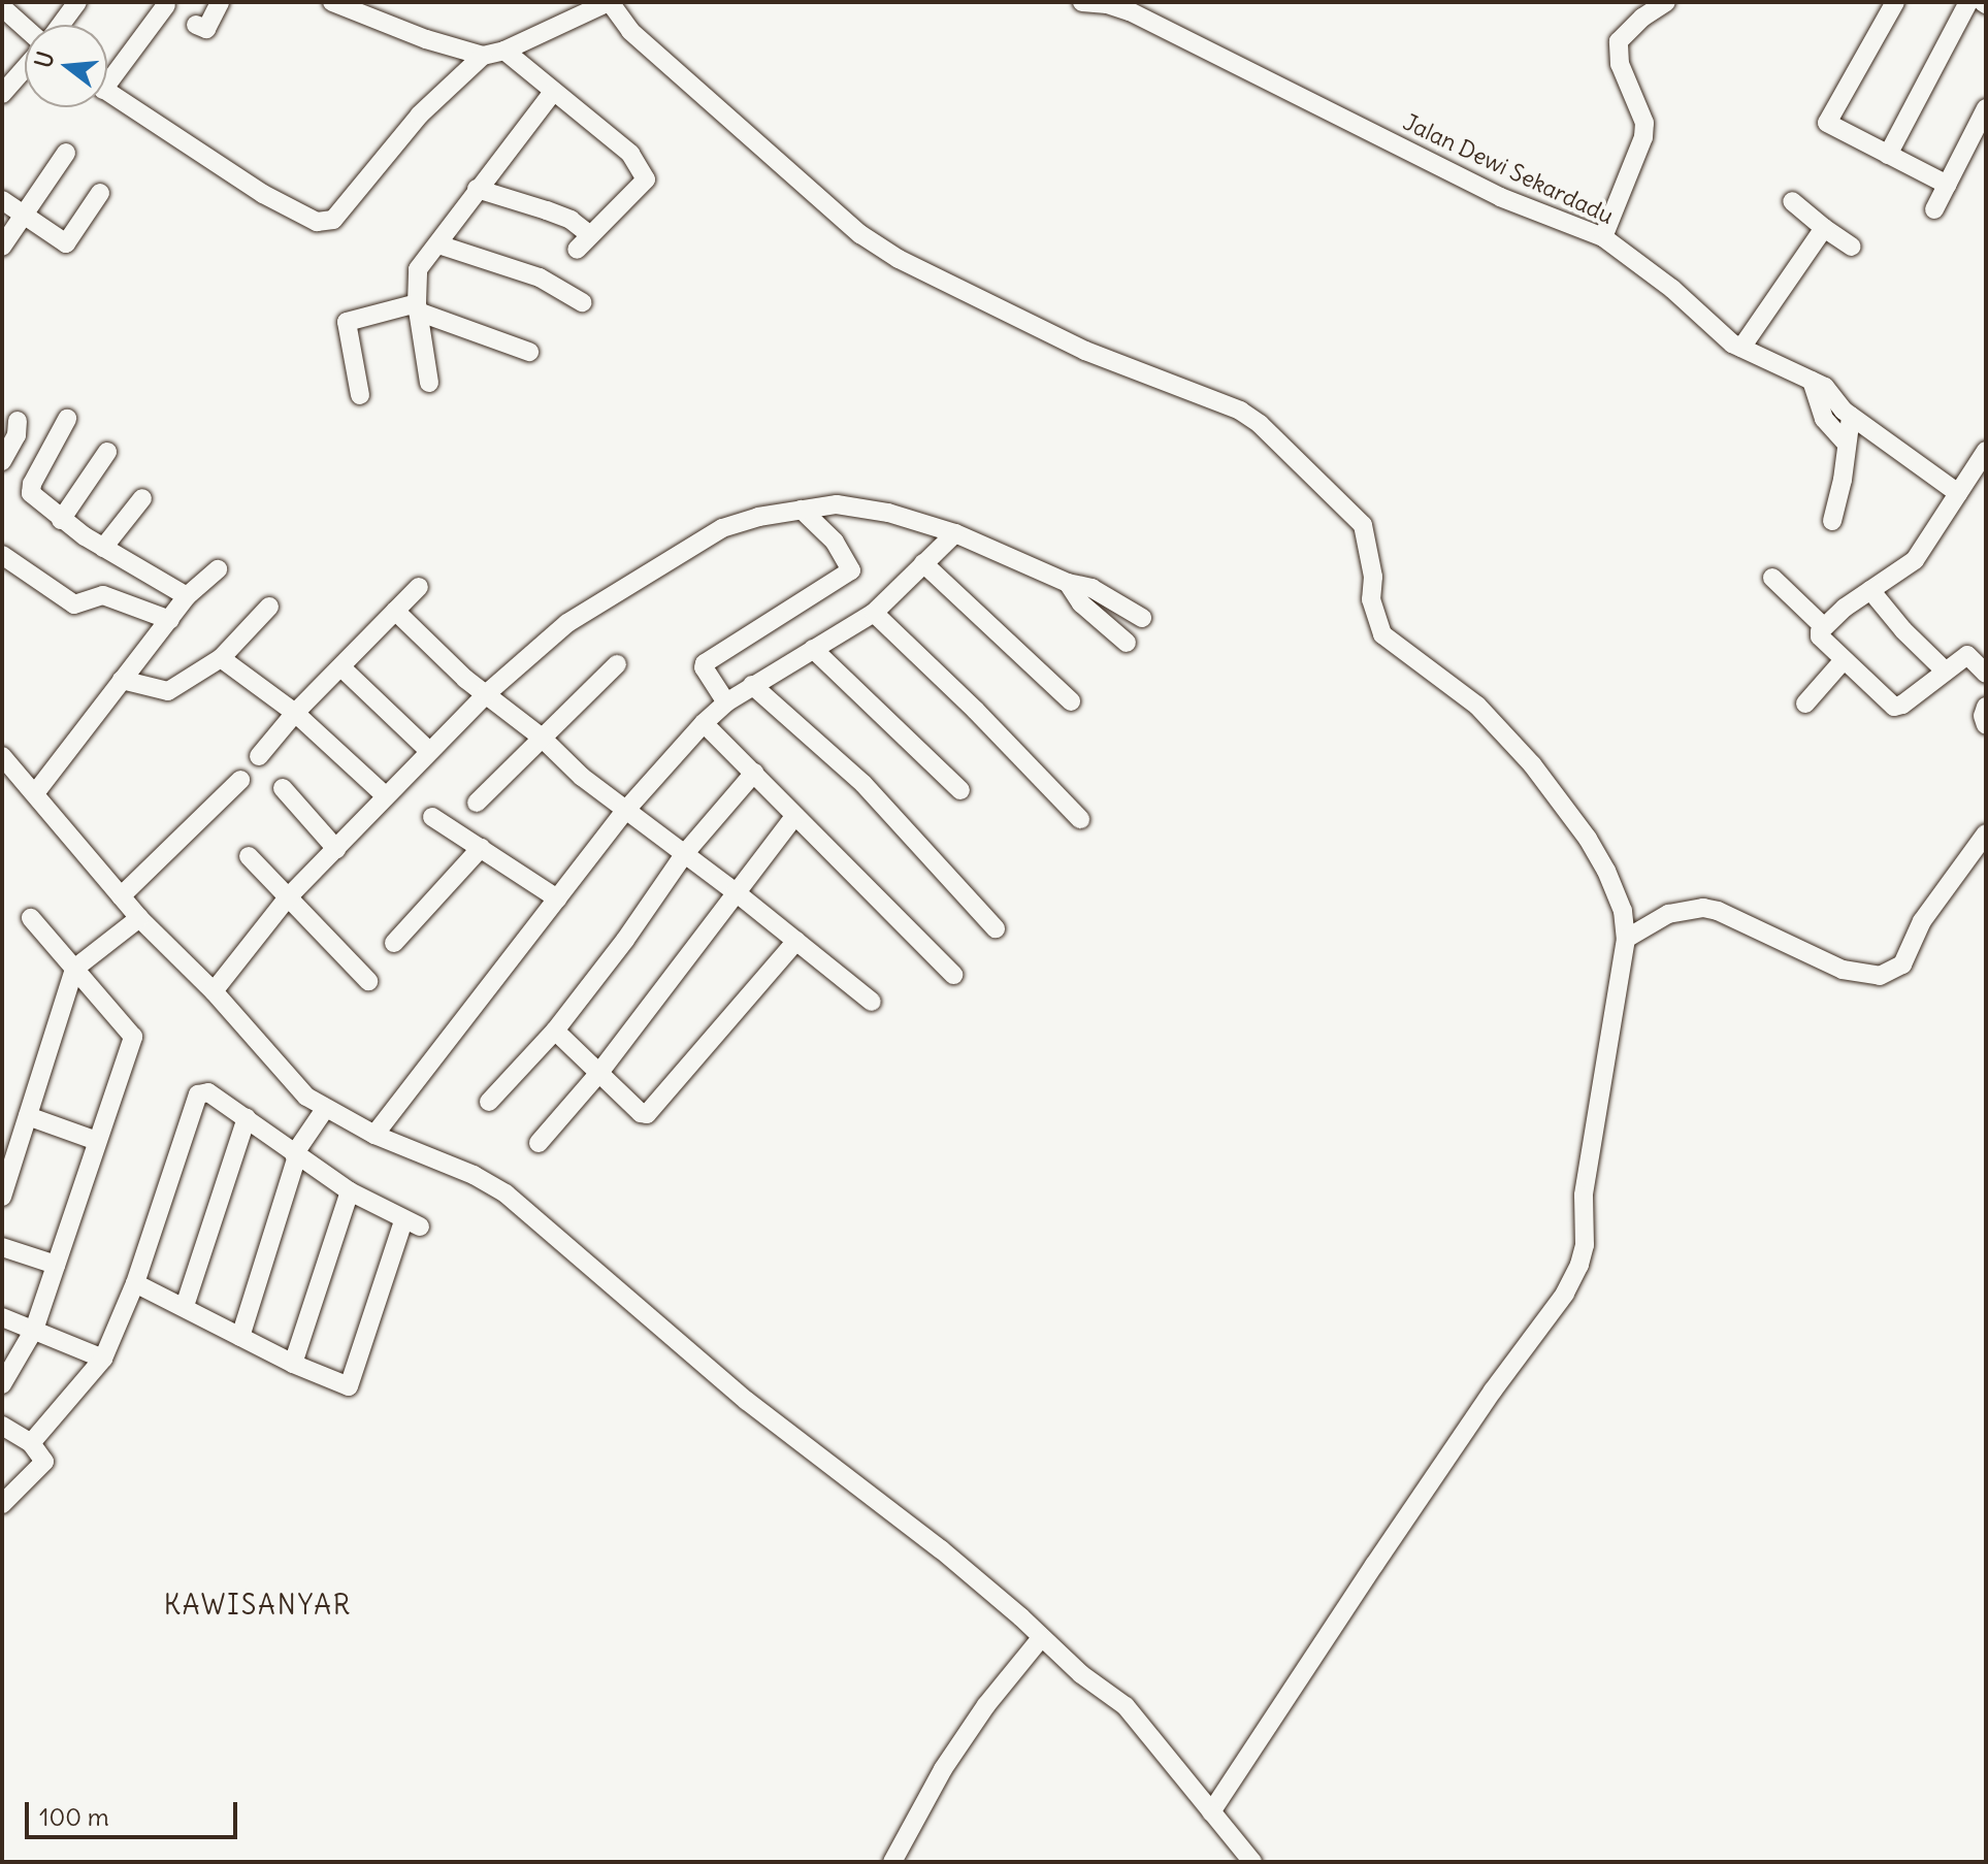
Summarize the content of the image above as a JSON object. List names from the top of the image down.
{
  "streets": {
    "street": ["Jalan Dewi Sekardadu"]
  },
  "districts": ["KAWISANYAR"],
  "scale_bar": "100 m",
  "north": "left"
}
